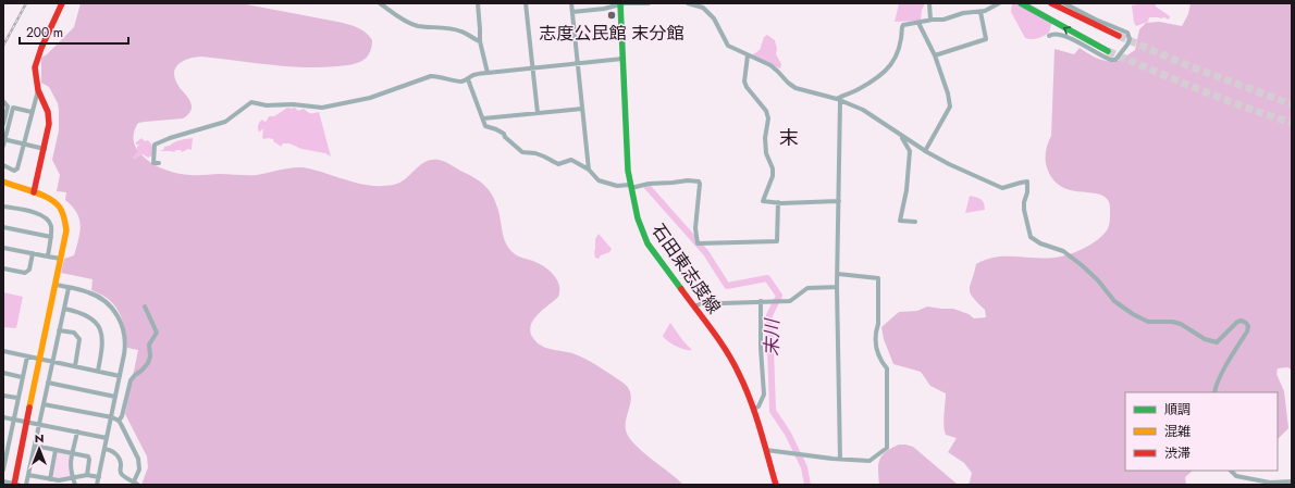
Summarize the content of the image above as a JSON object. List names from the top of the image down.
{
  "streets": {
    "main road": ["石田東志度線"]
  },
  "districts": ["末"],
  "water": ["末川"],
  "places": ["志度公民館 末分館"],
  "legend": ["順調", "混雑", "渋滞"],
  "scale_bar": "200 m",
  "north": "top"
}
